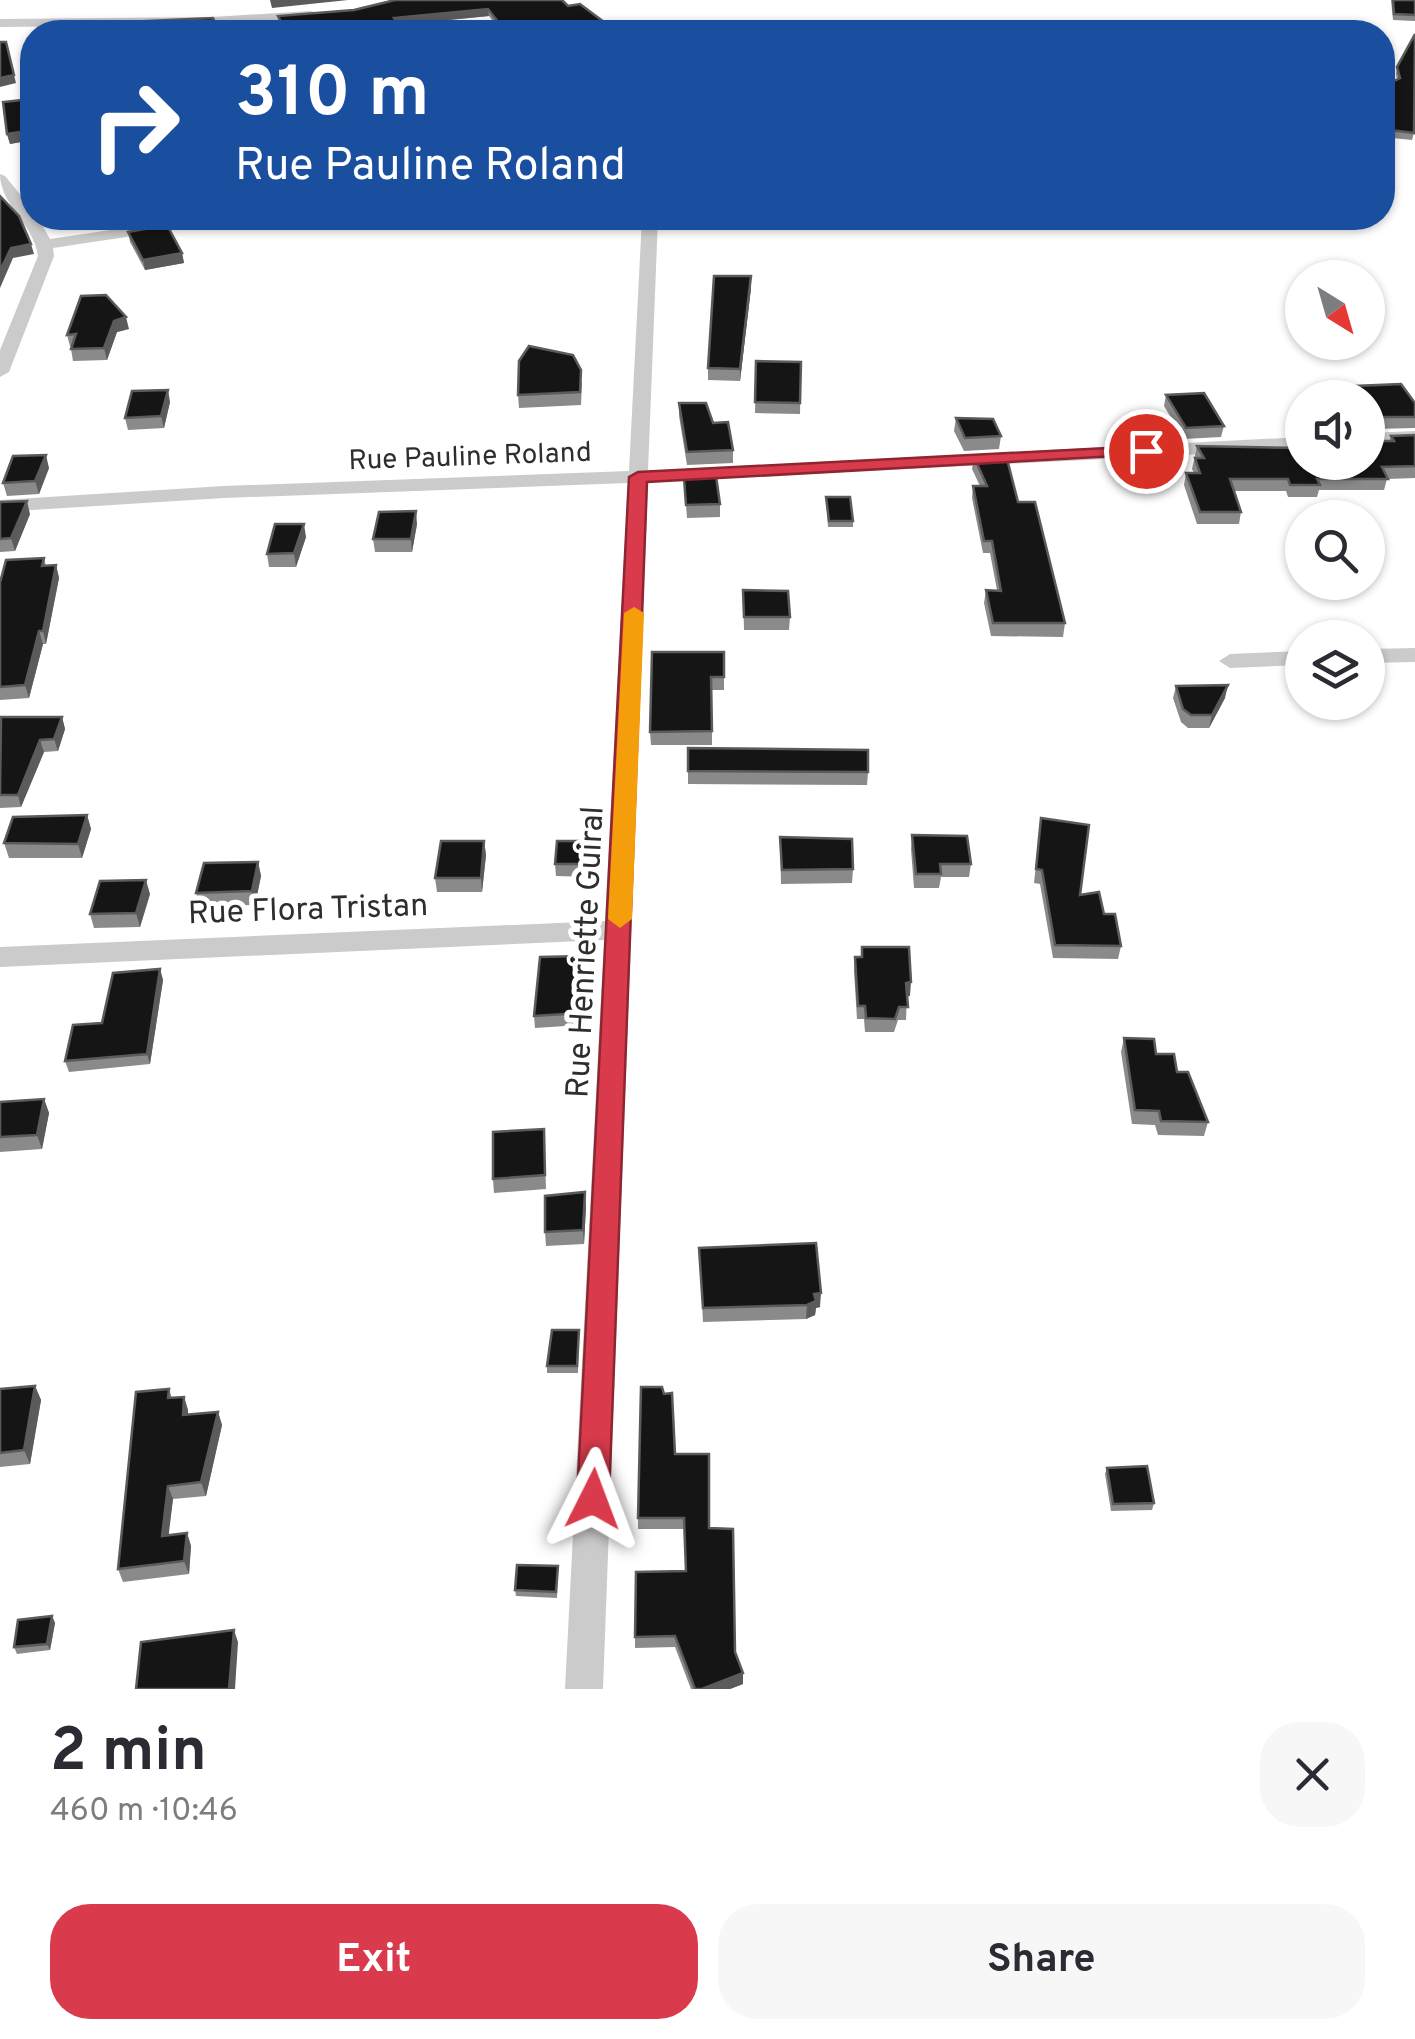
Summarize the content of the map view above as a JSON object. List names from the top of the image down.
{
  "streets": {
    "street": ["Rue Pauline Roland", "Rue Flora Tristan", "Rue Henriette Guiral"]
  },
  "crossings": [
    ["Rue Pauline Roland", "Rue Henriette Guiral"],
    ["Rue Flora Tristan", "Rue Henriette Guiral"]
  ],
  "north": "bottom right",
  "page": {
    "turn": ["310 m", "Rue Pauline Roland"],
    "heading": ["2 min", "460 m · 10:46"],
    "buttons": ["Exit", "Share"]
  }
}
